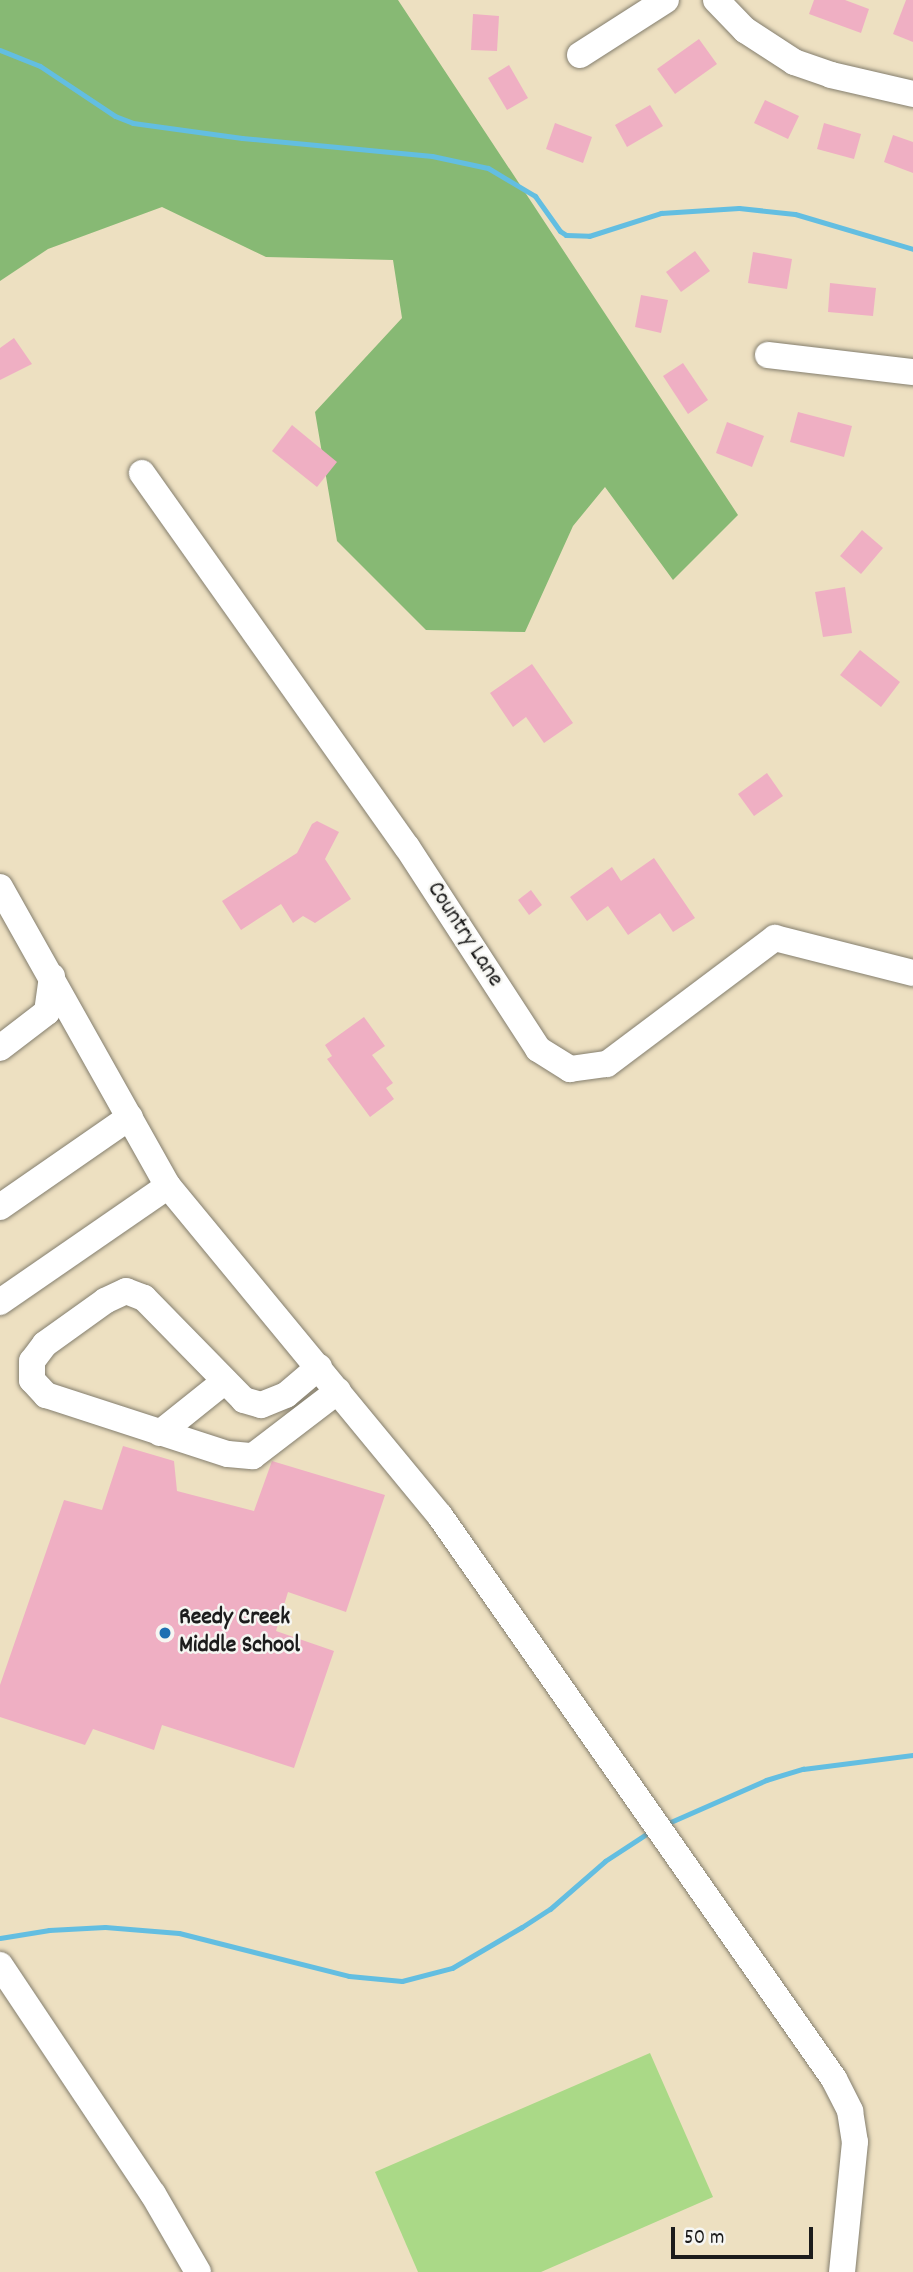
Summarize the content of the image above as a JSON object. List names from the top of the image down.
{
  "streets": {
    "street": ["Country Lane"]
  },
  "places": ["Reedy Creek Middle School"],
  "scale_bar": "50 m"
}
